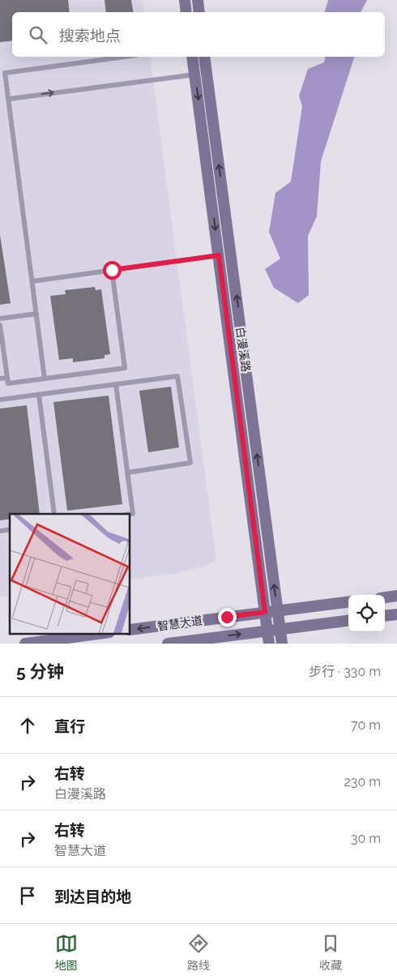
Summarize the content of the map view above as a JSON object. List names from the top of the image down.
{
  "streets": {
    "main road": ["白漫溪路", "智慧大道"]
  },
  "crossings": [
    ["白漫溪路", "智慧大道"]
  ],
  "page": {
    "search": "搜索地点",
    "heading": ["5 分钟", "步行 · 330 m"],
    "list": [
      ["直行", "70 m"],
      ["右转", "白漫溪路", "230 m"],
      ["右转", "智慧大道", "30 m"],
      "到达目的地"
    ],
    "nav": ["地图", "路线", "收藏"]
  }
}
